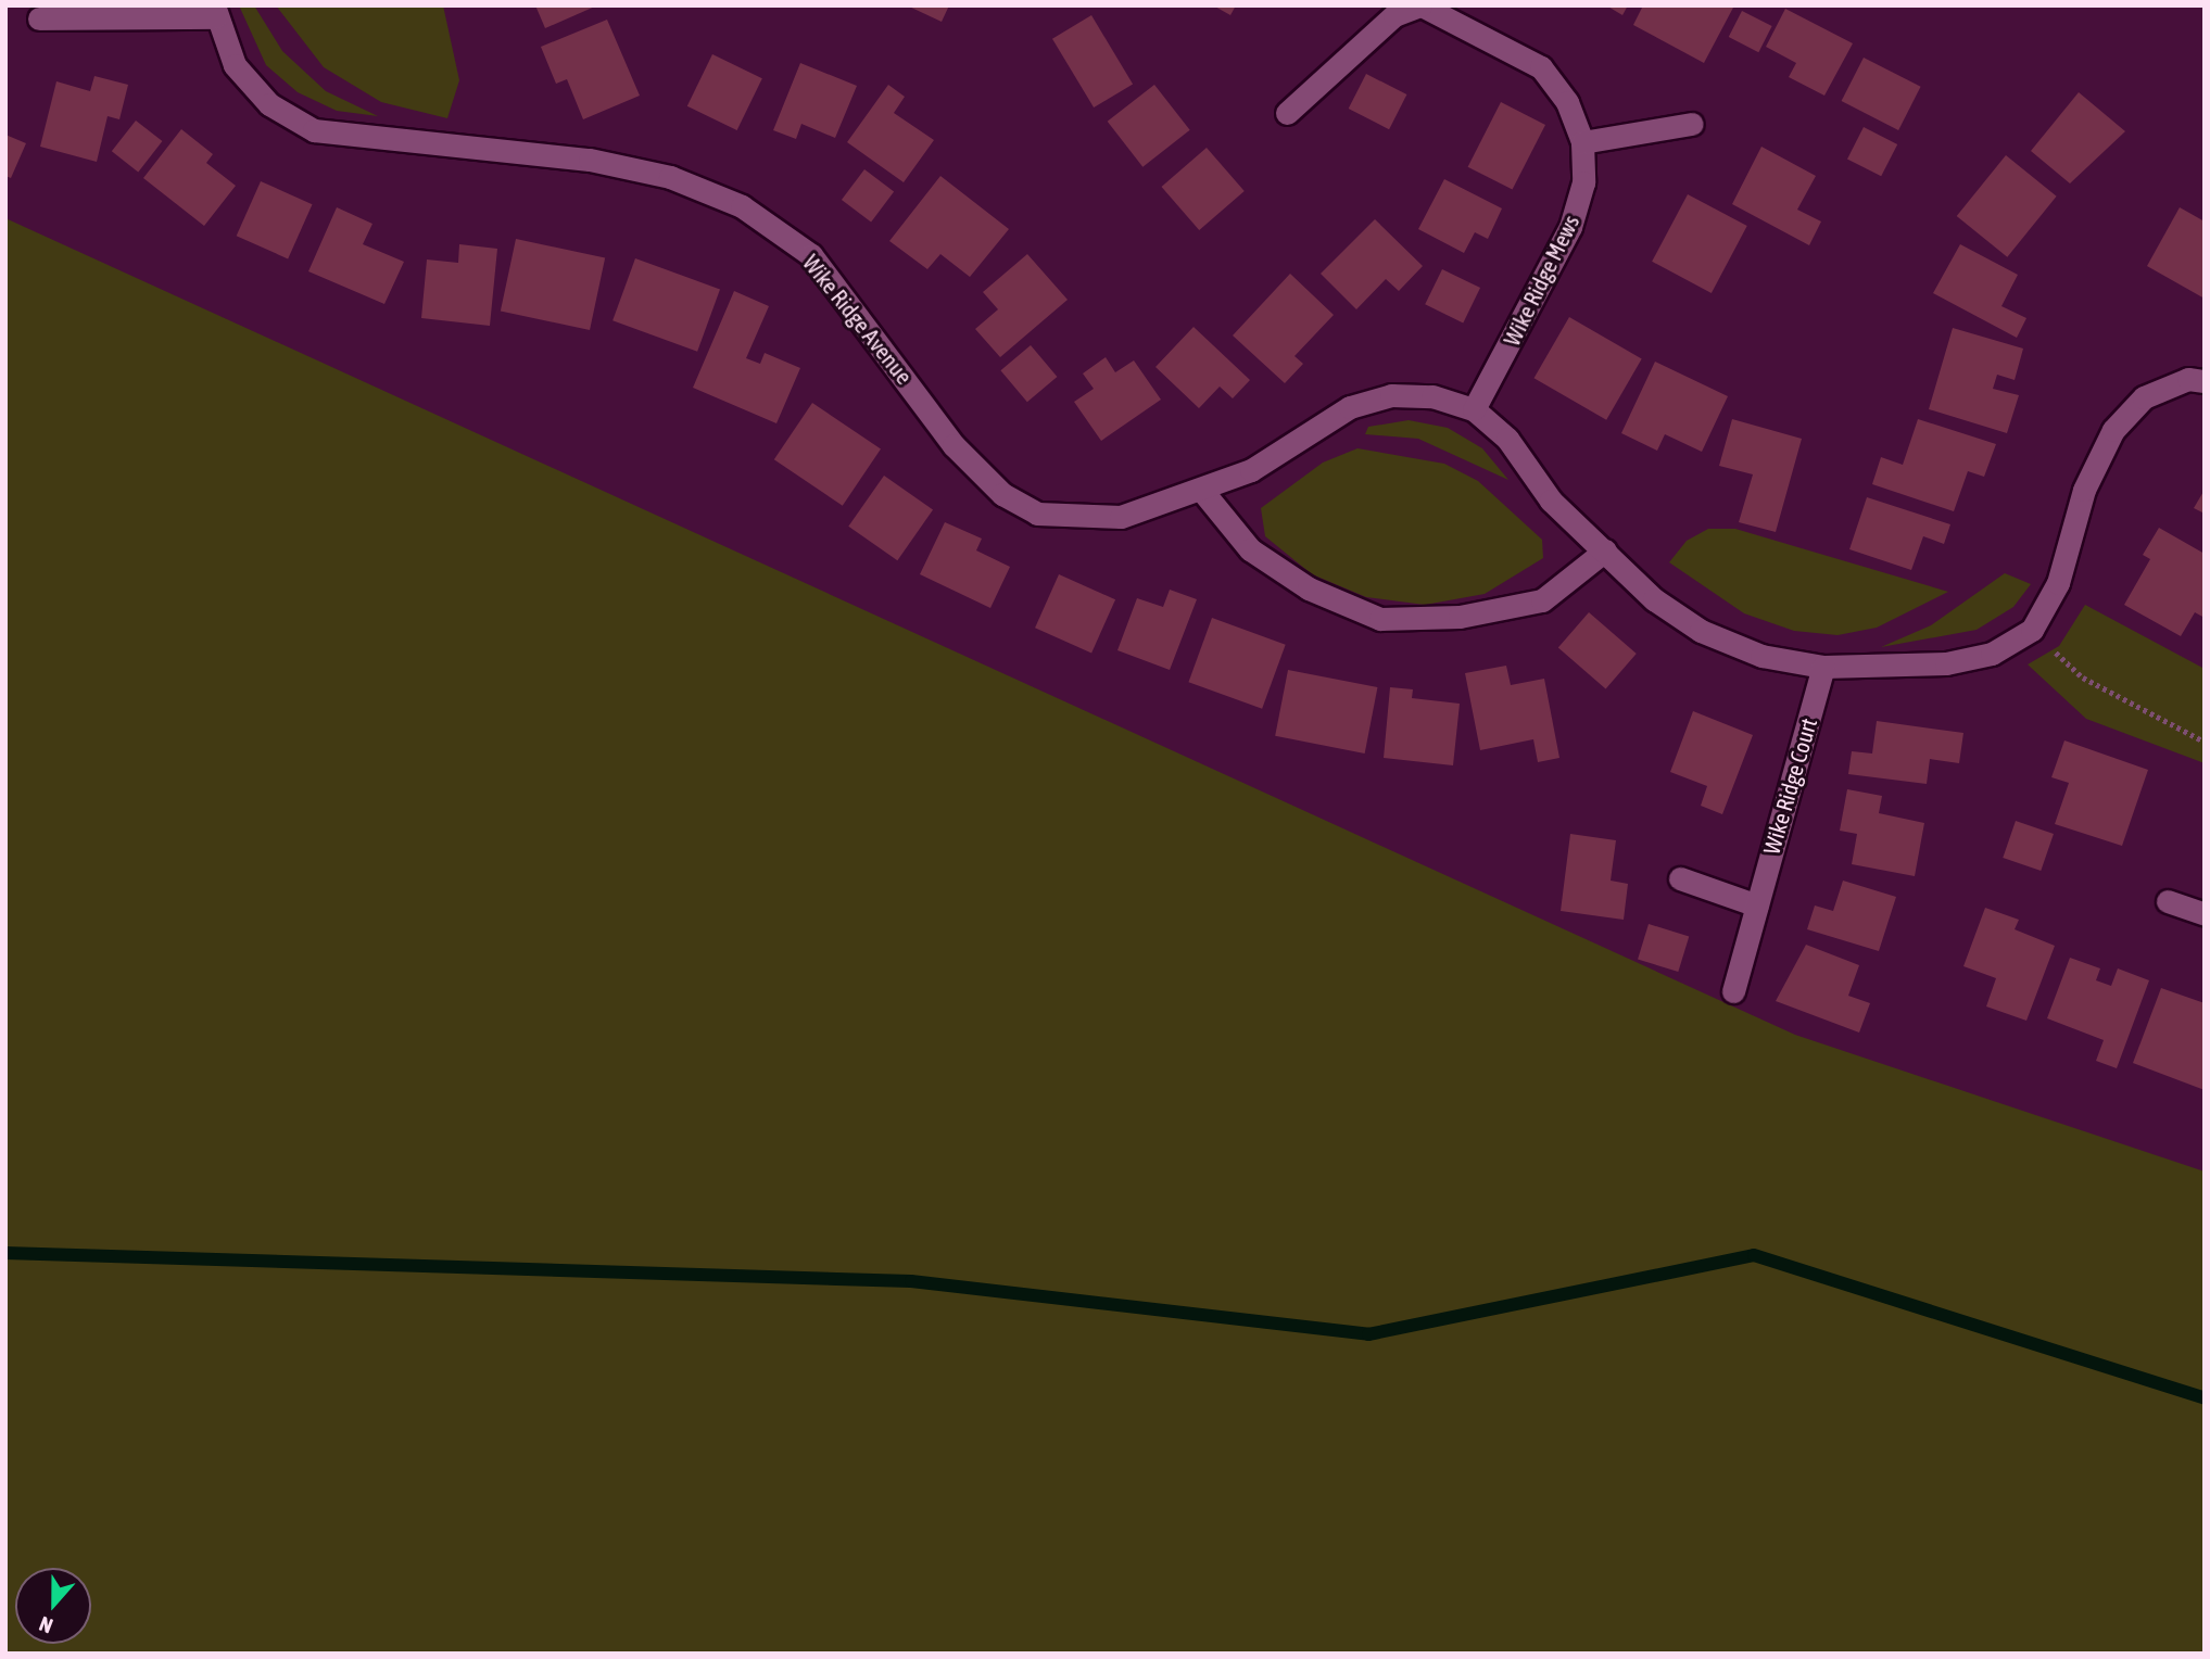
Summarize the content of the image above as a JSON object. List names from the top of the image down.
{
  "streets": {
    "street": ["Wike Ridge Mews", "Wike Ridge Avenue", "Wike Ridge Court"]
  },
  "crossings": [
    ["Wike Ridge Mews", "Wike Ridge Avenue"],
    ["Wike Ridge Avenue", "Wike Ridge Court"]
  ],
  "north": "bottom"
}
